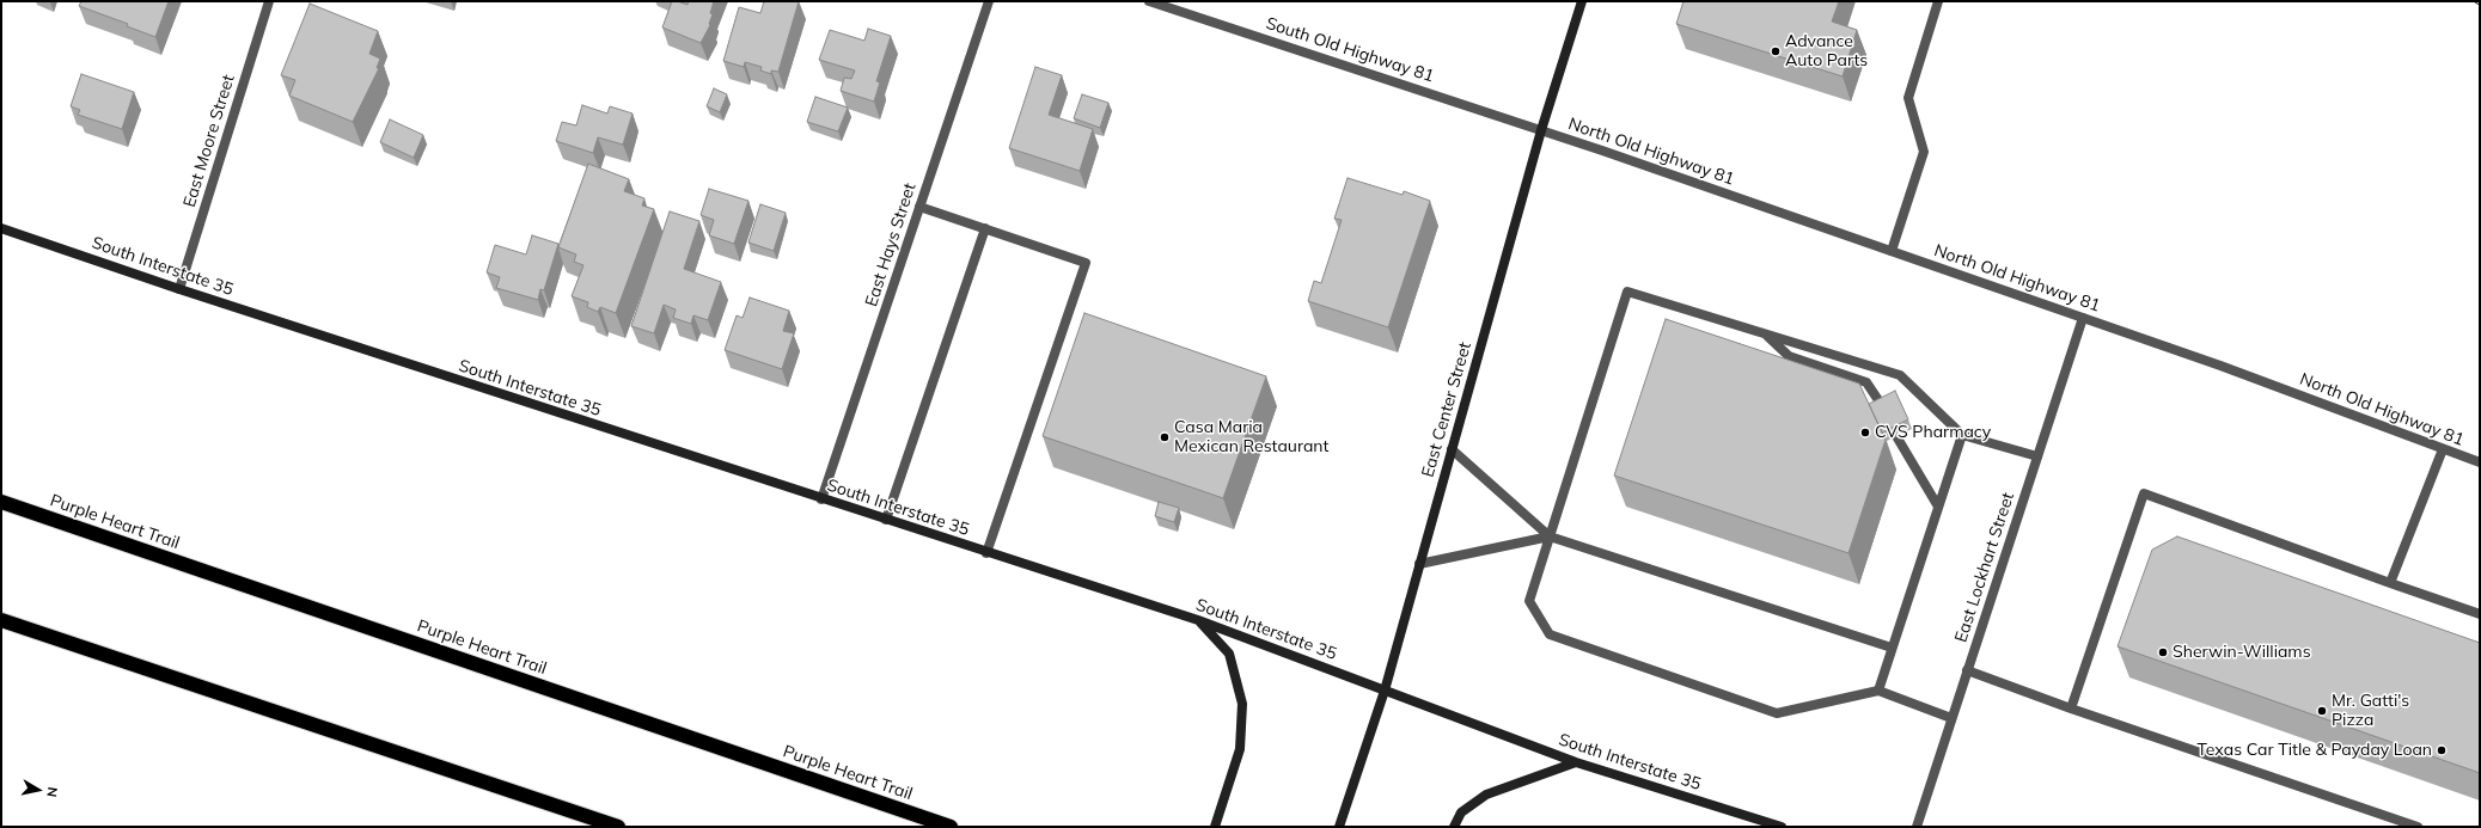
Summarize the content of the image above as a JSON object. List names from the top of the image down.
{
  "streets": {
    "highway": ["Purple Heart Trail"],
    "main road": ["South Interstate 35", "East Center Street"],
    "street": [
      "South Old Highway 81",
      "East Moore Street",
      "North Old Highway 81",
      "East Hays Street",
      "East Lockhart Street"
    ]
  },
  "crossings": [
    ["South Old Highway 81", "North Old Highway 81"],
    ["South Old Highway 81", "East Center Street"],
    ["East Moore Street", "South Interstate 35"],
    ["North Old Highway 81", "East Center Street"],
    ["North Old Highway 81", "East Lockhart Street"],
    ["East Hays Street", "South Interstate 35"],
    ["South Interstate 35", "East Center Street"]
  ],
  "places": [
    "Advance Auto Parts",
    "CVS Pharmacy",
    "Casa Maria Mexican Restaurant",
    "Sherwin-Williams",
    "Mr. Gatti's Pizza",
    "Texas Car Title & Payday Loan"
  ],
  "north": "right"
}
